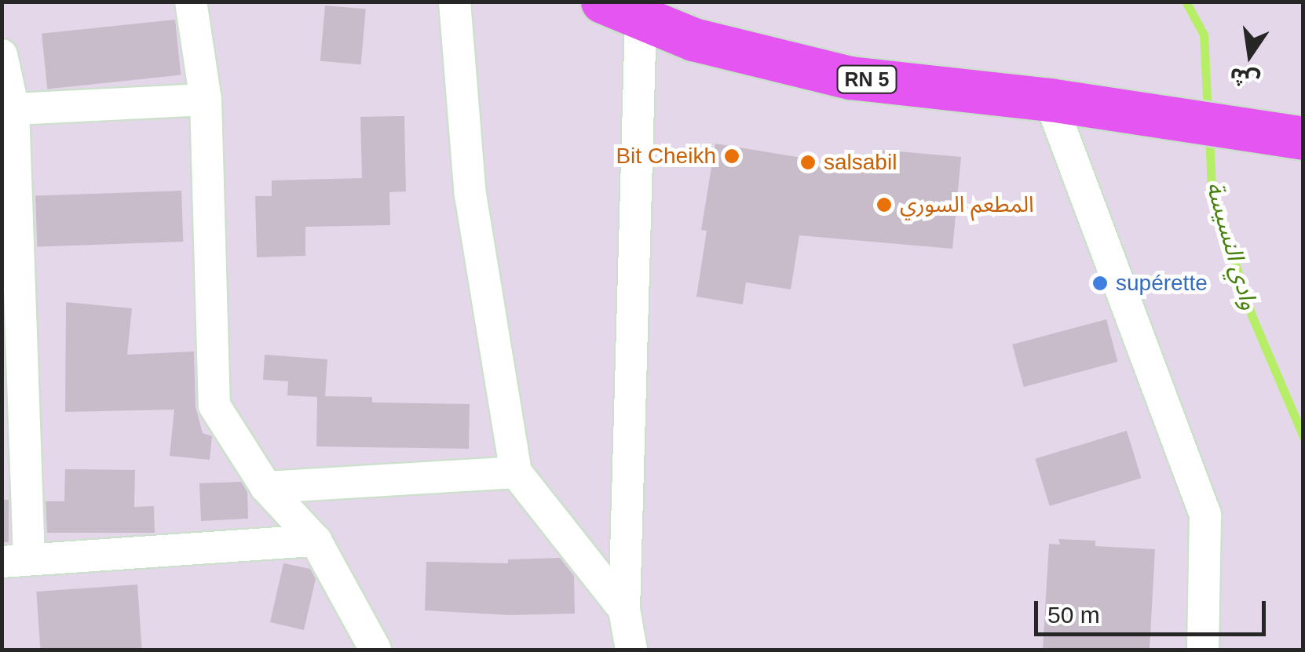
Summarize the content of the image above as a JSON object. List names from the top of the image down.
{
  "streets": {
    "main road": ["RN 5"]
  },
  "water": ["وادي النسيسة"],
  "places": [
    "Bit Cheikh",
    "salsabil",
    "المطعم السوري",
    "supérette"
  ],
  "scale_bar": "50 m",
  "north": "bottom"
}
